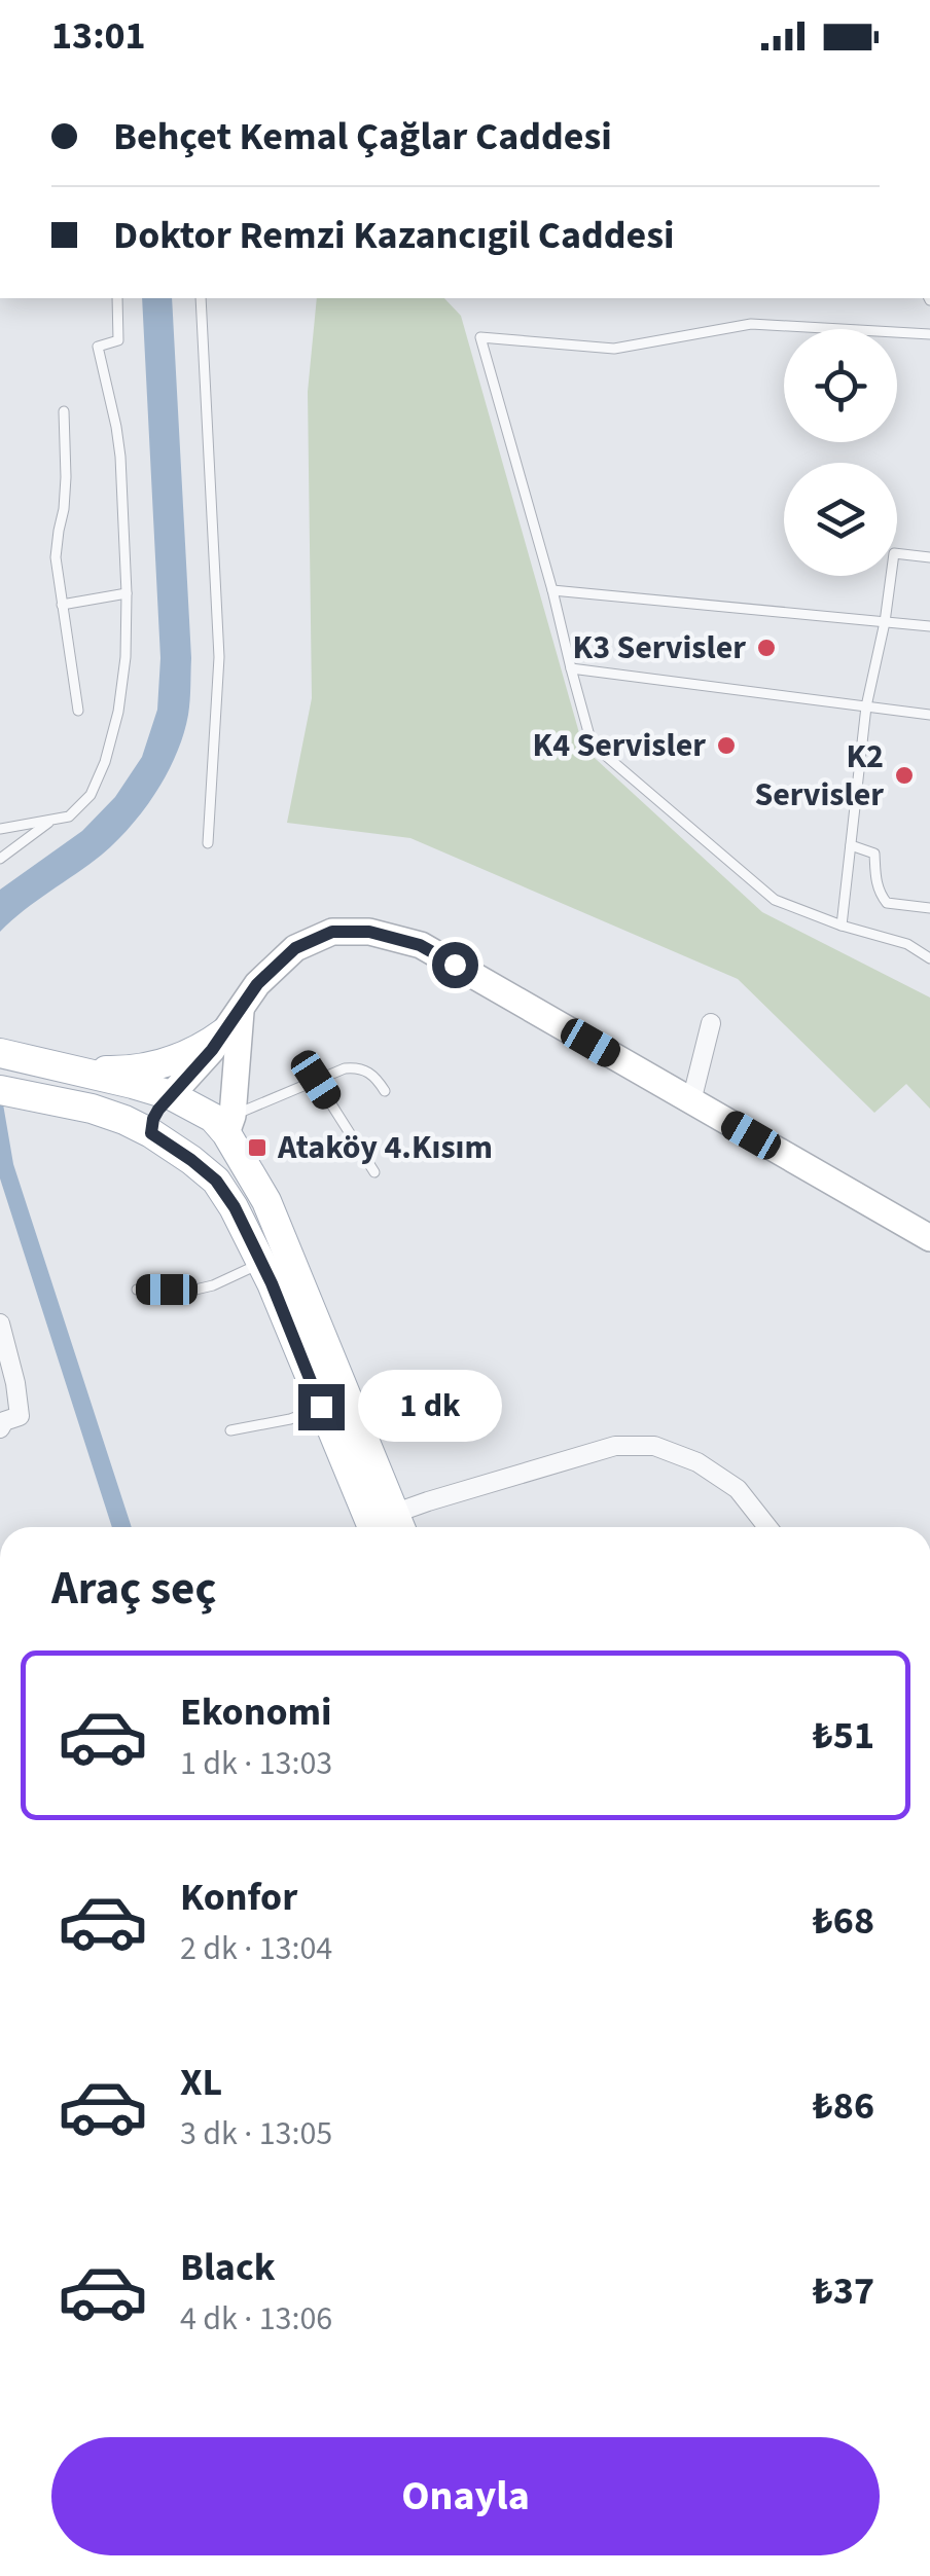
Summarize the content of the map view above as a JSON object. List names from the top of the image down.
{
  "places": {
    "other": ["K3 Servisler", "K4 Servisler", "K2 Servisler"],
    "transit": ["Ataköy 4.Kısım"]
  },
  "page": {
    "status": "13:01",
    "banner": ["Behçet Kemal Çağlar Caddesi", "Doktor Remzi Kazancıgil Caddesi"],
    "bubble": "1 dk",
    "heading": "Araç seç",
    "list": [
      {
        "name": "Ekonomi",
        "note": "1 dk · 13:03",
        "value": "₺51"
      },
      {
        "name": "Konfor",
        "note": "2 dk · 13:04",
        "value": "₺68"
      },
      {
        "name": "XL",
        "note": "3 dk · 13:05",
        "value": "₺86"
      },
      {
        "name": "Black",
        "note": "4 dk · 13:06",
        "value": "₺37"
      }
    ],
    "buttons": "Onayla"
  }
}
